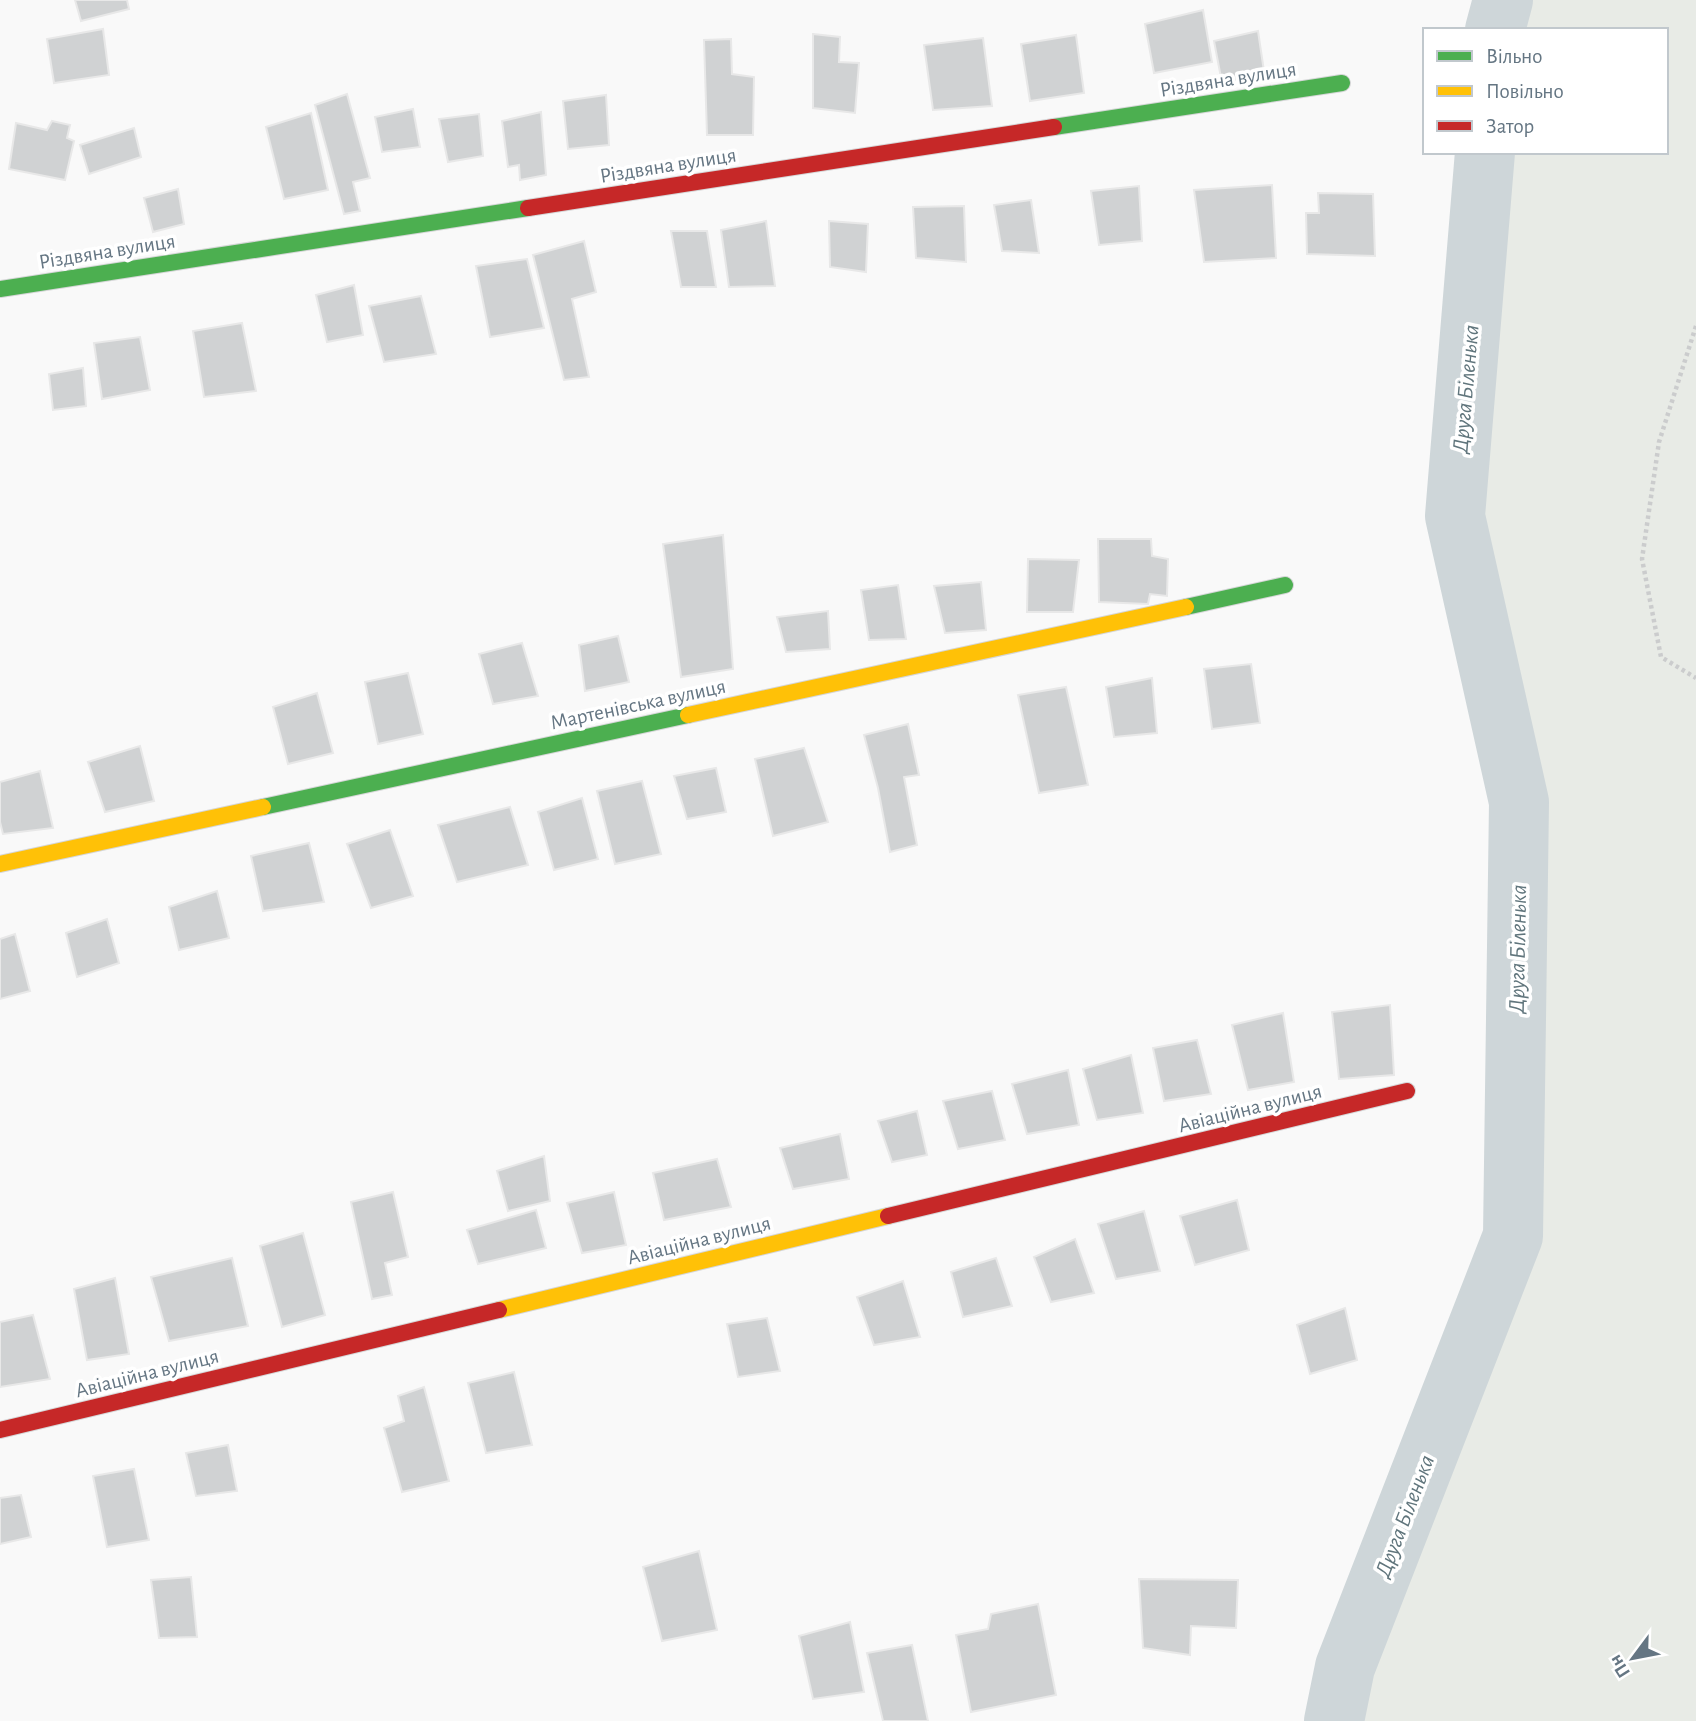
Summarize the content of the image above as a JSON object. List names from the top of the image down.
{
  "streets": {
    "street": ["Різдвяна вулиця", "Мартенівська вулиця", "Авіаційна вулиця"]
  },
  "water": ["Друга Біленька"],
  "legend": ["Вільно", "Повільно", "Затор"],
  "north": "bottom left"
}
